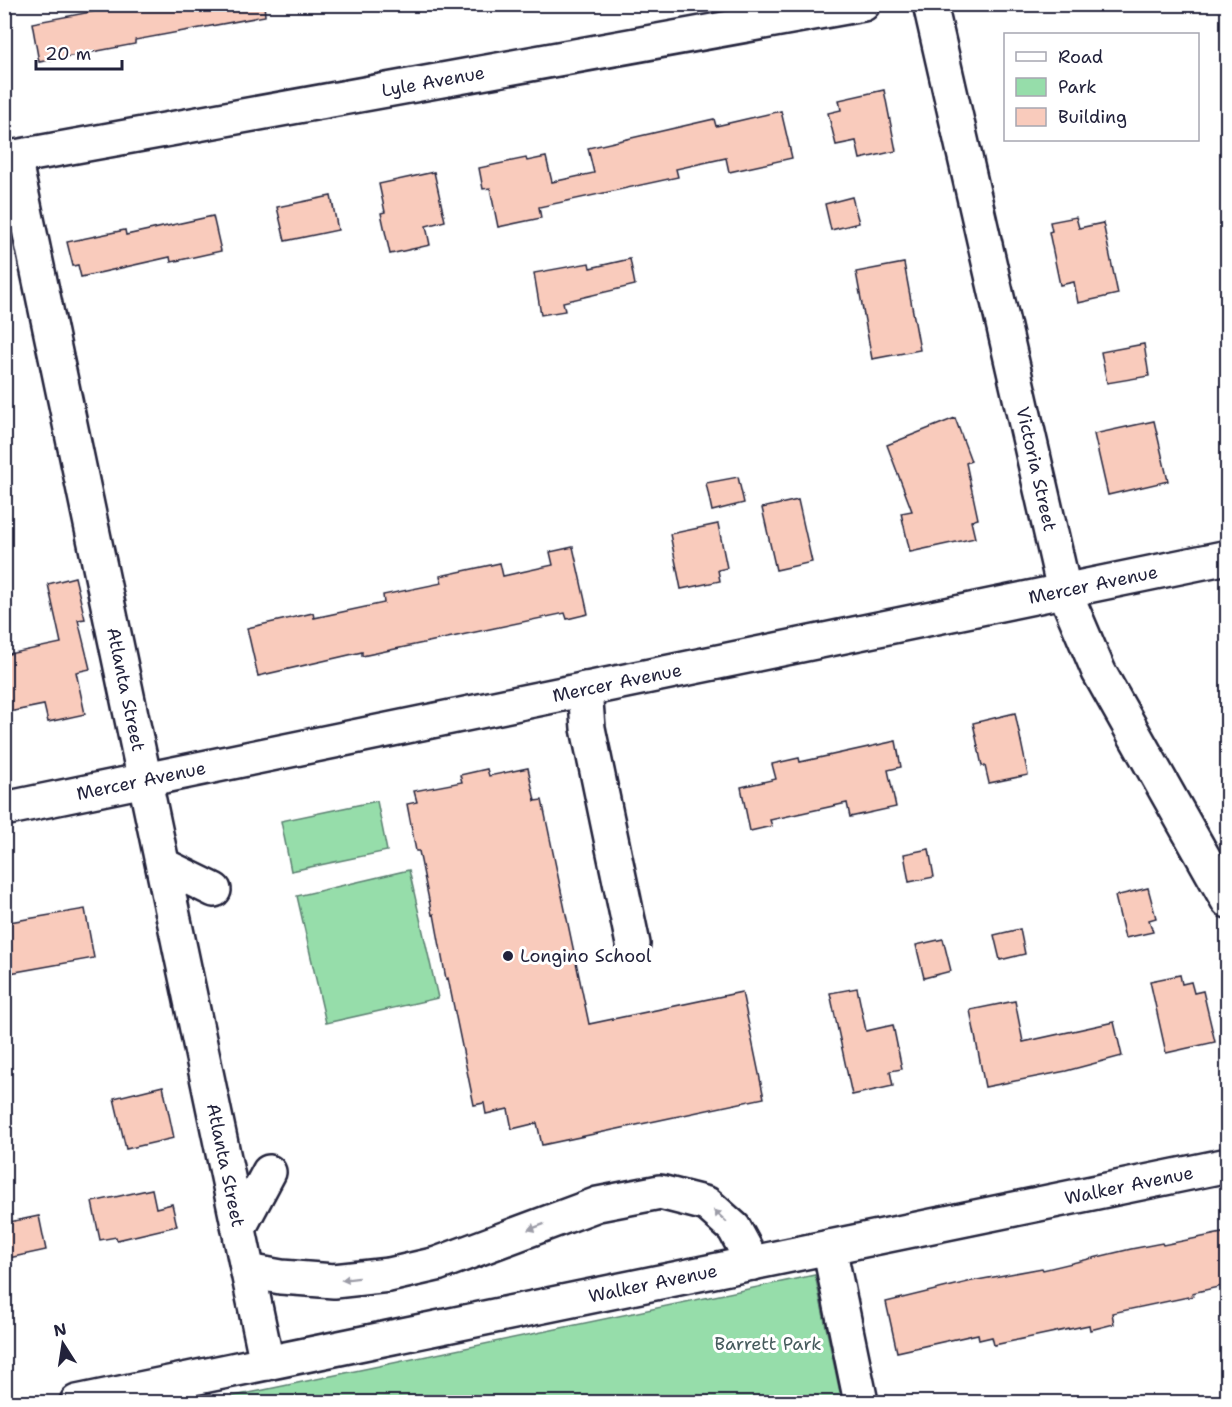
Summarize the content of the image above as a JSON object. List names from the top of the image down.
{
  "streets": {
    "street": [
      "Lyle Avenue",
      "Victoria Street",
      "Mercer Avenue",
      "Atlanta Street",
      "Walker Avenue"
    ]
  },
  "crossings": [
    ["Lyle Avenue", "Atlanta Street"],
    ["Victoria Street", "Mercer Avenue"],
    ["Mercer Avenue", "Atlanta Street"],
    ["Atlanta Street", "Walker Avenue"]
  ],
  "parks": ["Barrett Park"],
  "places": ["Longino School"],
  "legend": ["Road", "Park", "Building"],
  "scale_bar": "20 m",
  "north": "top"
}
